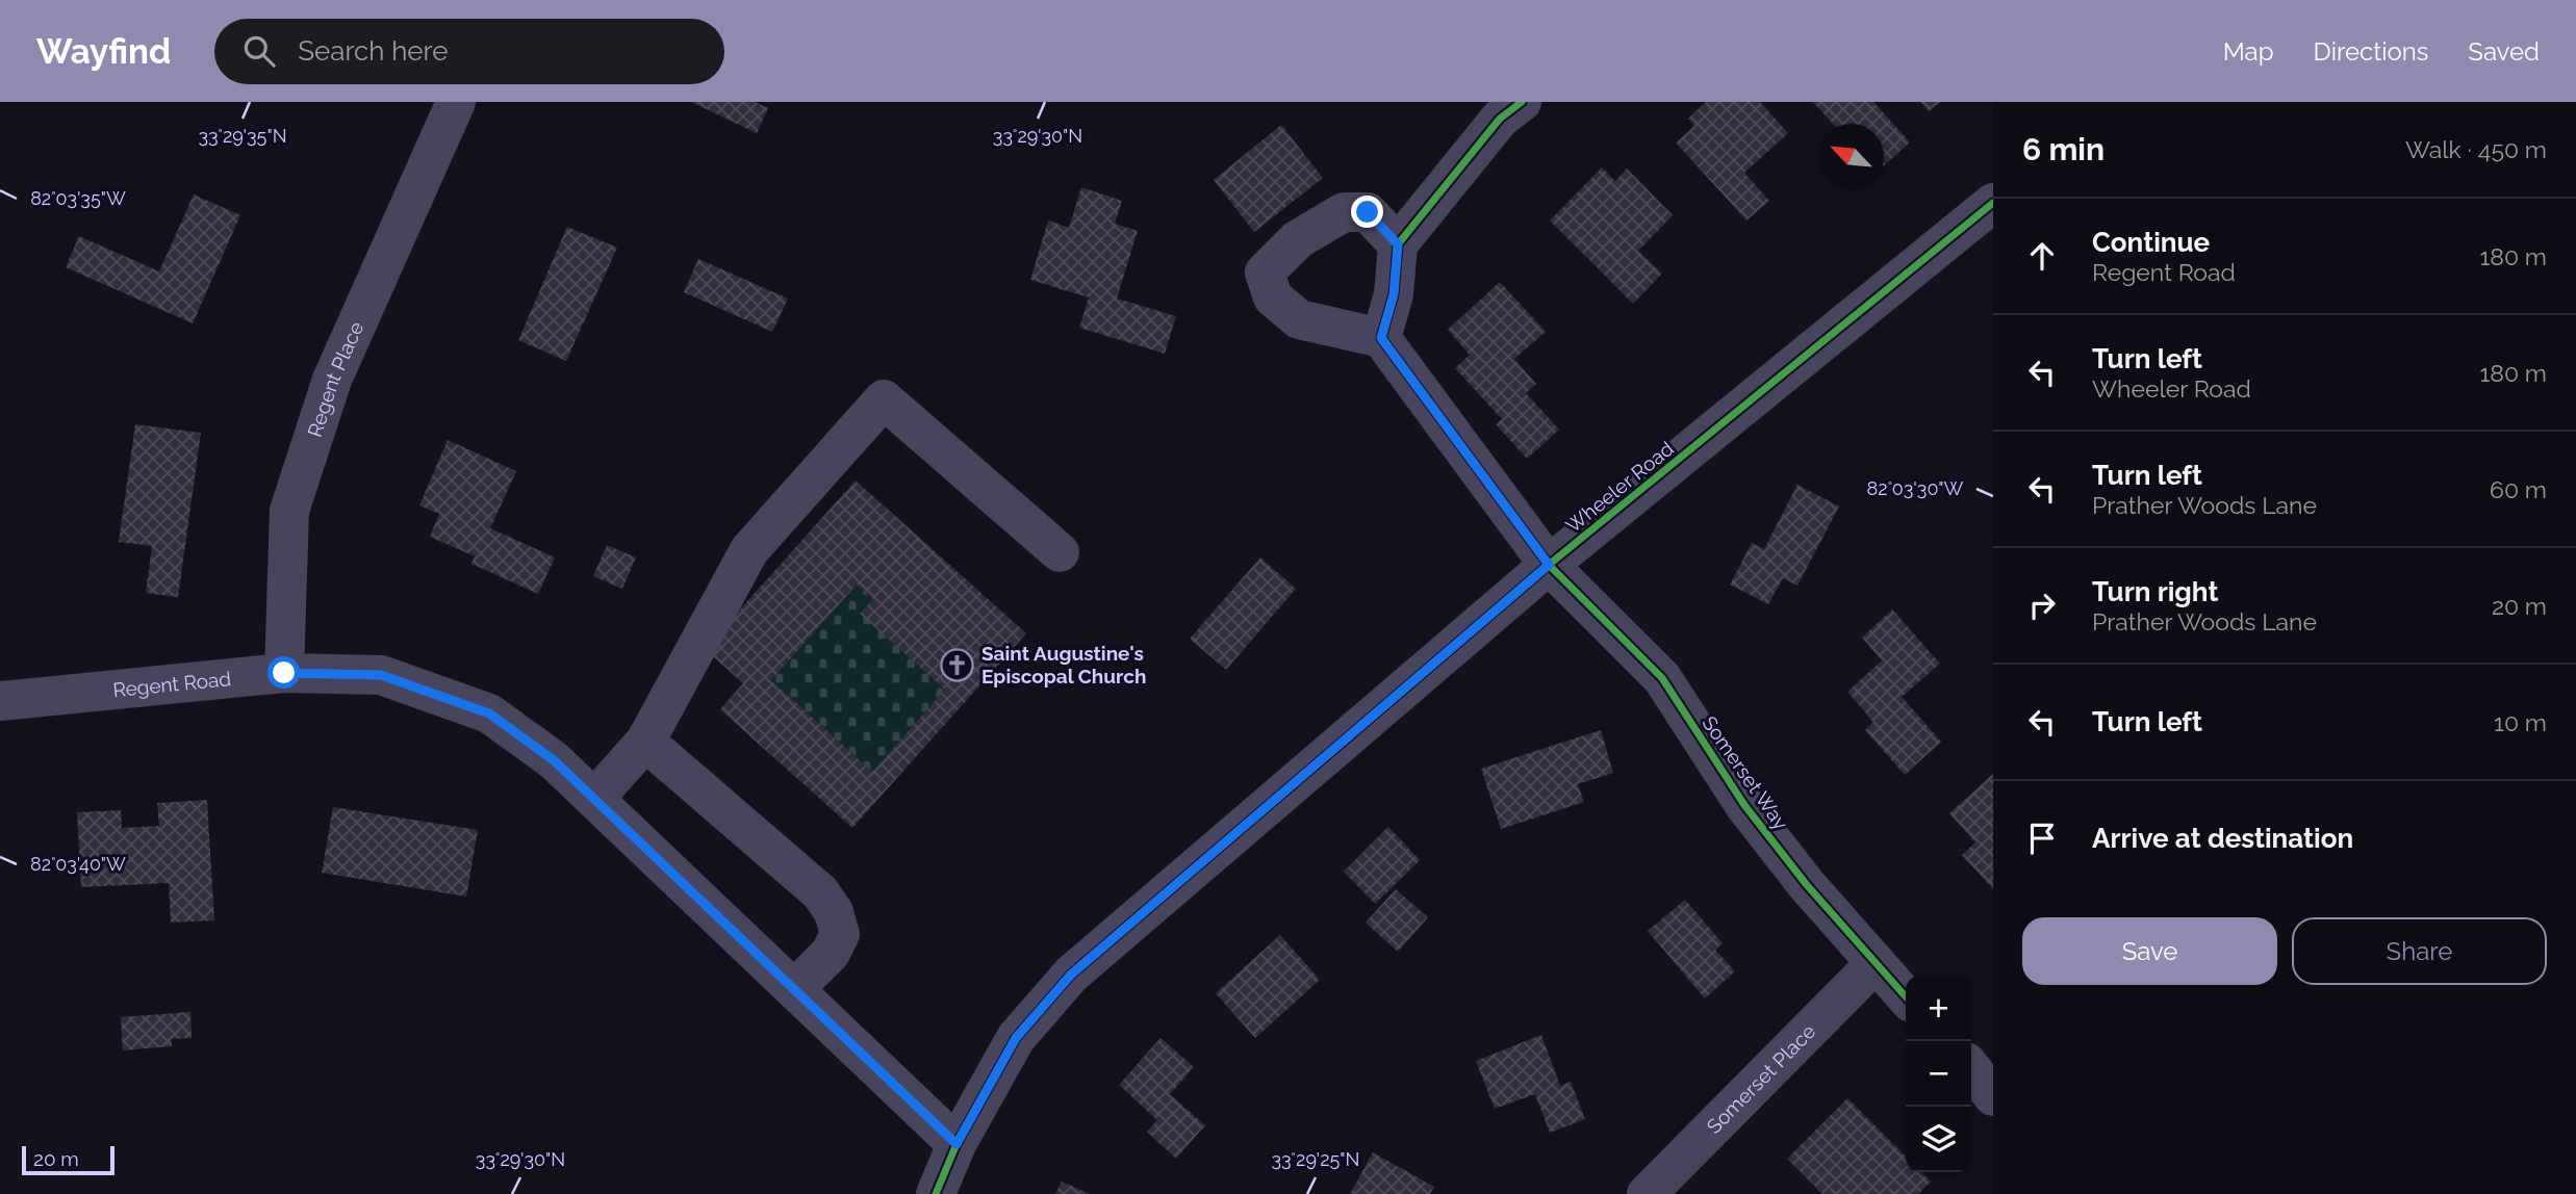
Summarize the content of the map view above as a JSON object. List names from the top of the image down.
{
  "streets": {
    "street": [
      "Regent Place",
      "Wheeler Road",
      "Regent Road",
      "Somerset Way",
      "Somerset Place"
    ]
  },
  "crossings": [
    ["Regent Place", "Regent Road"],
    ["Wheeler Road", "Regent Road"],
    ["Wheeler Road", "Somerset Way"],
    ["Somerset Way", "Somerset Place"]
  ],
  "places": {
    "church": ["Saint Augustine's Episcopal Church"]
  },
  "scale_bar": "20 m",
  "north": "top left",
  "page": {
    "header": "Wayfind",
    "search": "Search here",
    "nav": ["Map", "Directions", "Saved"],
    "heading": ["6 min", "Walk · 450 m"],
    "list": [
      ["Continue", "Regent Road", "180 m"],
      ["Turn left", "Wheeler Road", "180 m"],
      ["Turn left", "Prather Woods Lane", "60 m"],
      ["Turn right", "Prather Woods Lane", "20 m"],
      ["Turn left", "10 m"],
      "Arrive at destination"
    ],
    "buttons": ["Save", "Share"],
    "map_buttons": ["+", "−"],
    "scale": "20 m"
  },
  "coordinates": [
    "33°29'35\"N",
    "33°29'30\"N",
    "82°03'35\"W",
    "82°03'30\"W",
    "82°03'40\"W",
    "33°29'25\"N"
  ]
}
